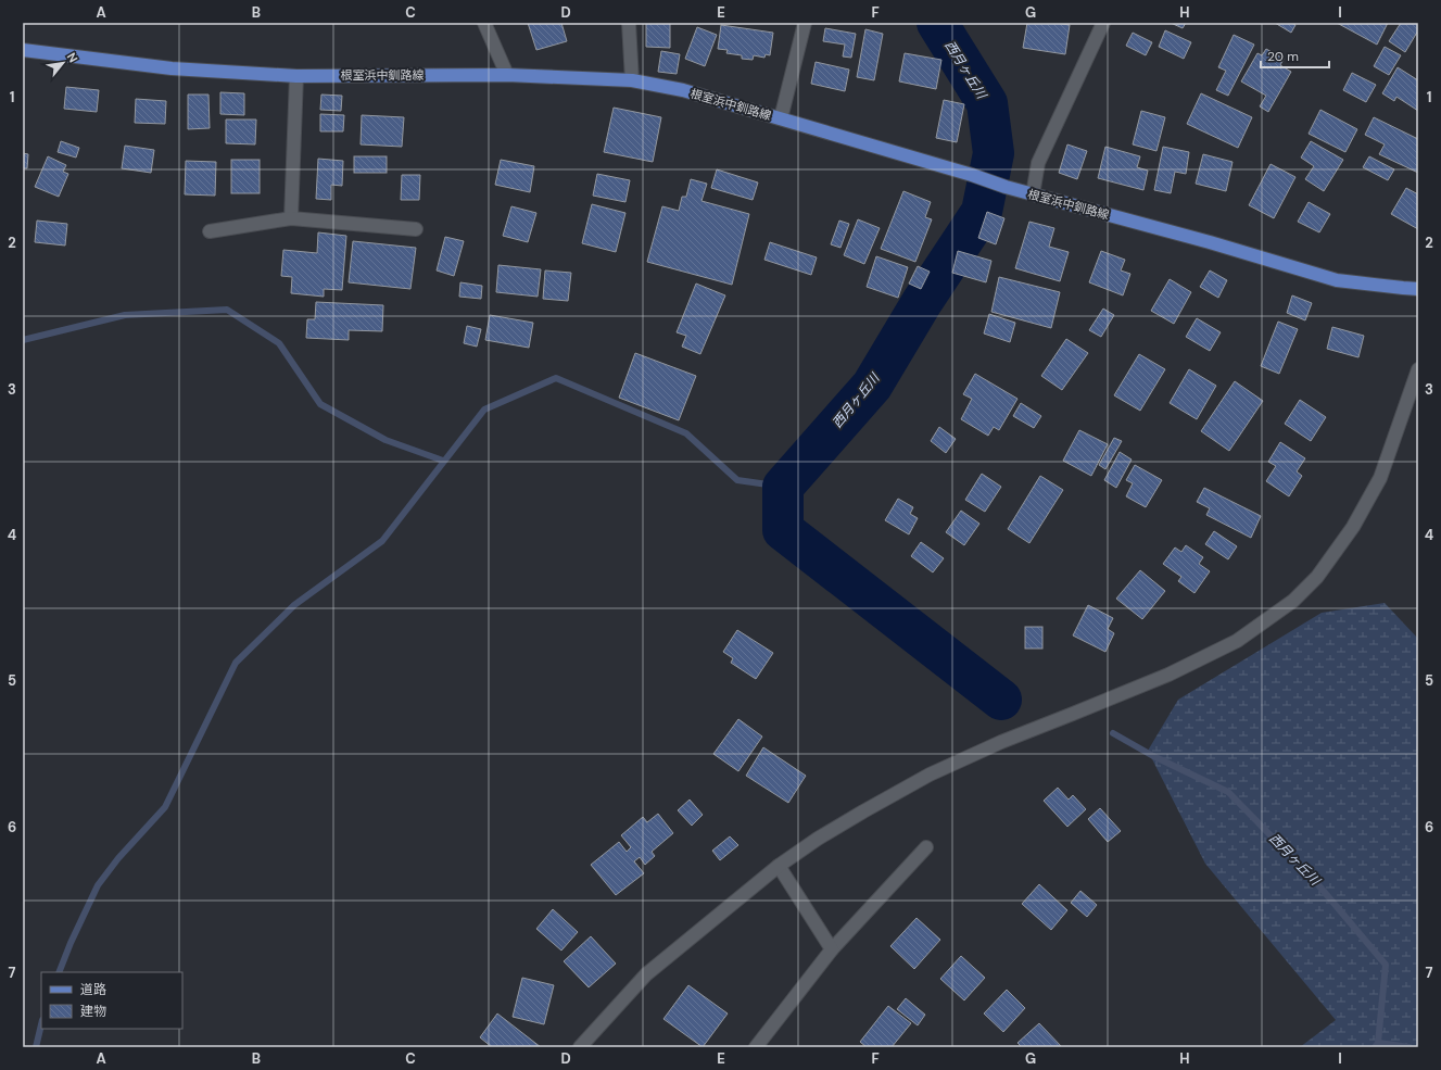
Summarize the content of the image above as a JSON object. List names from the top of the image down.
{
  "streets": {
    "main road": ["根室浜中釧路線"]
  },
  "water": ["西月ヶ丘川"],
  "legend": ["道路", "建物"],
  "scale_bar": "20 m",
  "north": "top right",
  "grid": {
    "columns": [
      "A",
      "B",
      "C",
      "D",
      "E",
      "F",
      "G",
      "H",
      "I"
    ],
    "rows": [
      "1",
      "2",
      "3",
      "4",
      "5",
      "6",
      "7"
    ]
  }
}
